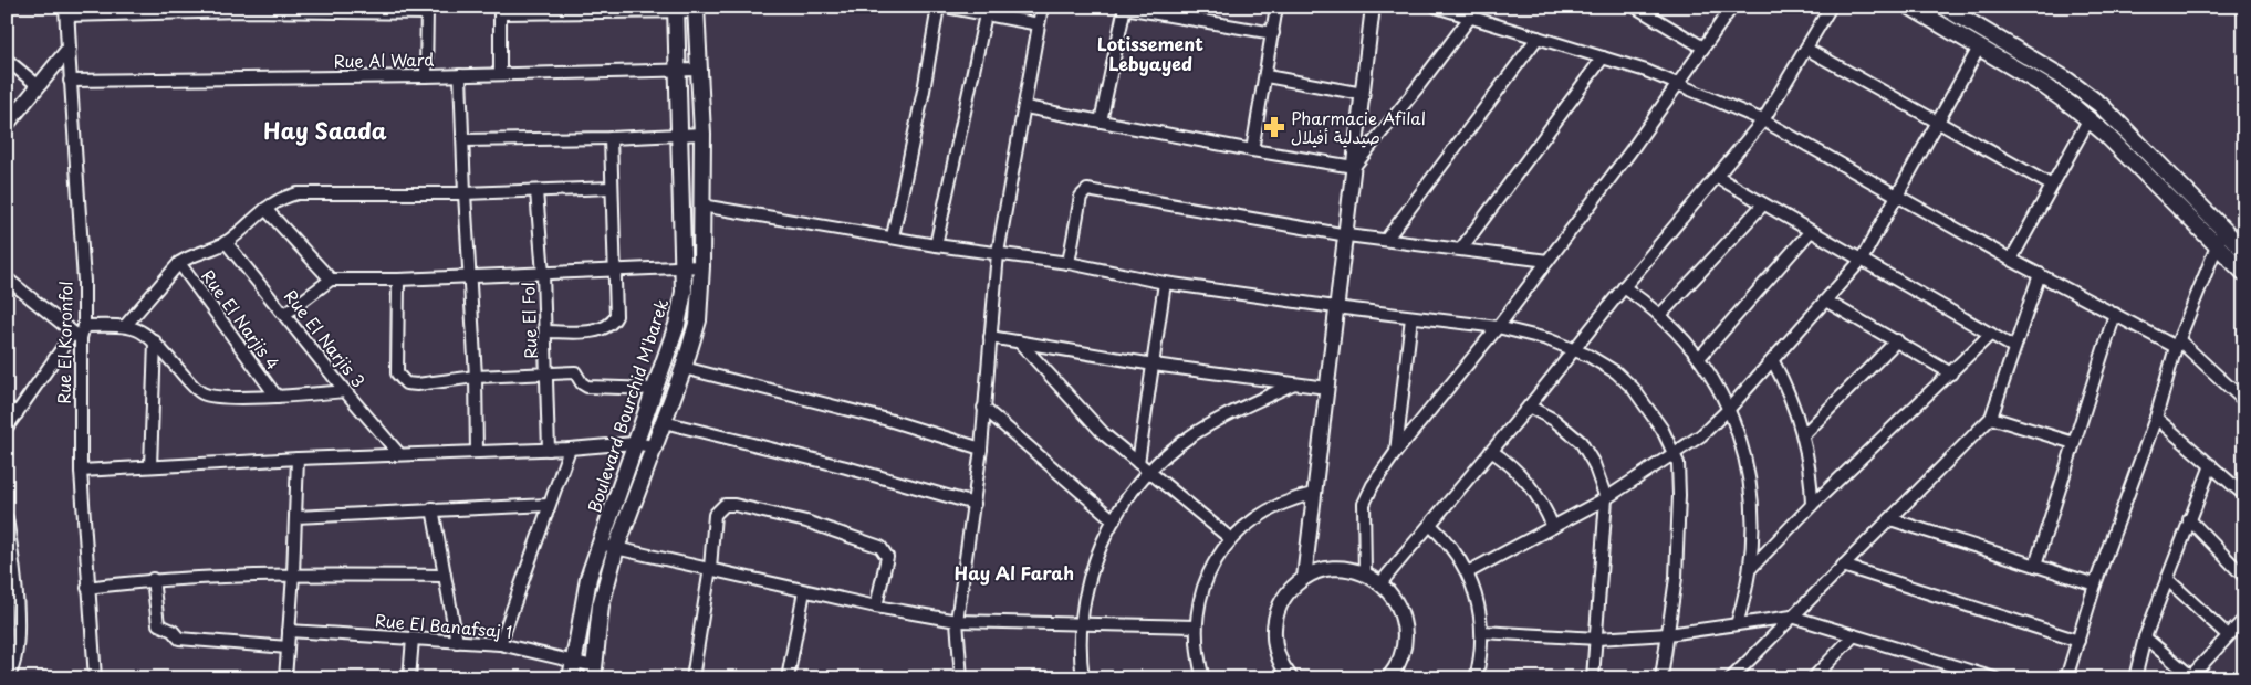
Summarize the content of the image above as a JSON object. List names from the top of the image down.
{
  "streets": {
    "main road": ["Boulevard Bourchid M'barek"],
    "street": [
      "Rue Al Ward",
      "Rue El Narjis 4",
      "Rue El Fol",
      "Rue El Narjis 3",
      "Rue El Koronfol",
      "Rue El Banafsaj 1"
    ]
  },
  "crossings": [
    ["Rue Al Ward", "Rue El Koronfol"],
    ["Rue Al Ward", "Boulevard Bourchid M'barek"],
    ["Rue El Narjis 4", "Rue El Narjis 3"],
    ["Boulevard Bourchid M'barek", "Rue El Banafsaj 1"]
  ],
  "districts": ["Lotissement Lebyayed", "Hay Saada", "Hay Al Farah"],
  "places": {
    "pharmacy": ["Pharmacie Afilal صيدلية أفيلال"]
  }
}
